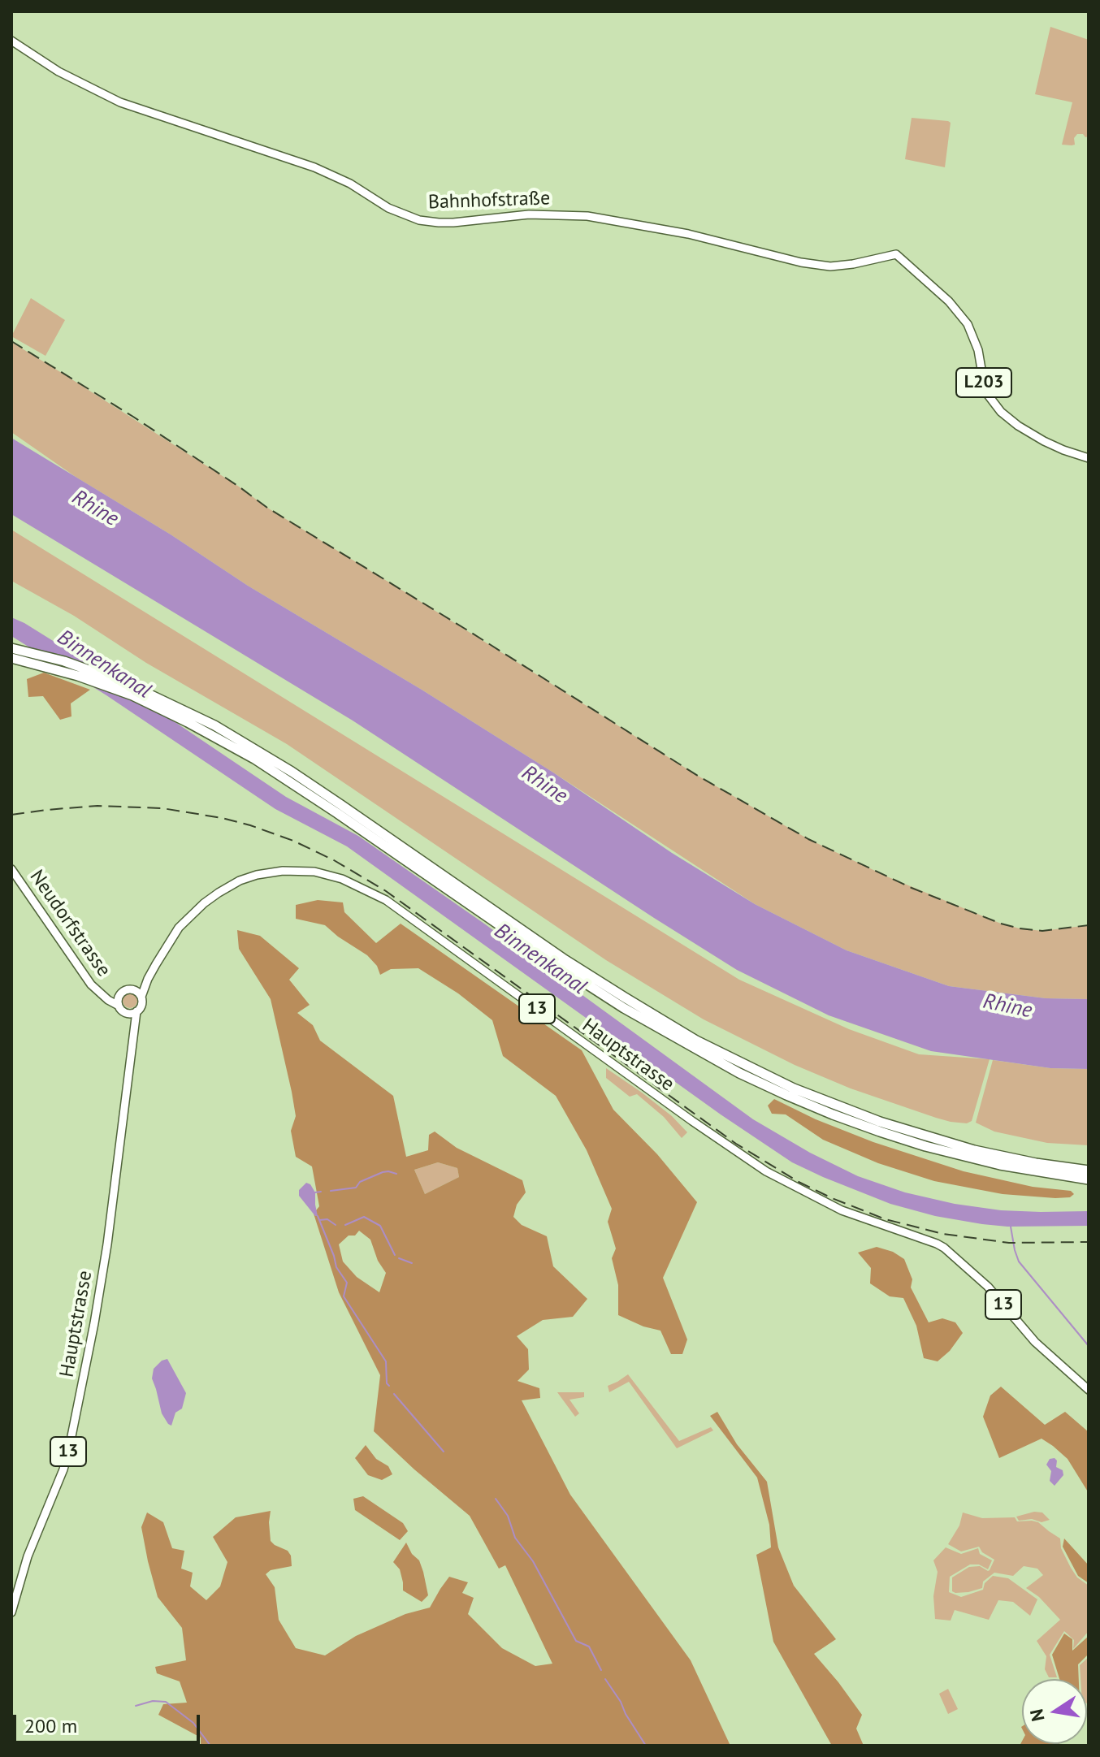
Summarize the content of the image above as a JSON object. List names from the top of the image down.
{
  "streets": {
    "main road": [
      "Bahnhofstraße",
      "L203",
      "Neudorfstrasse",
      "13",
      "Hauptstrasse"
    ]
  },
  "crossings": [
    ["Neudorfstrasse", "Hauptstrasse"]
  ],
  "water": ["Rhine", "Binnenkanal"],
  "scale_bar": "200 m",
  "north": "left"
}
